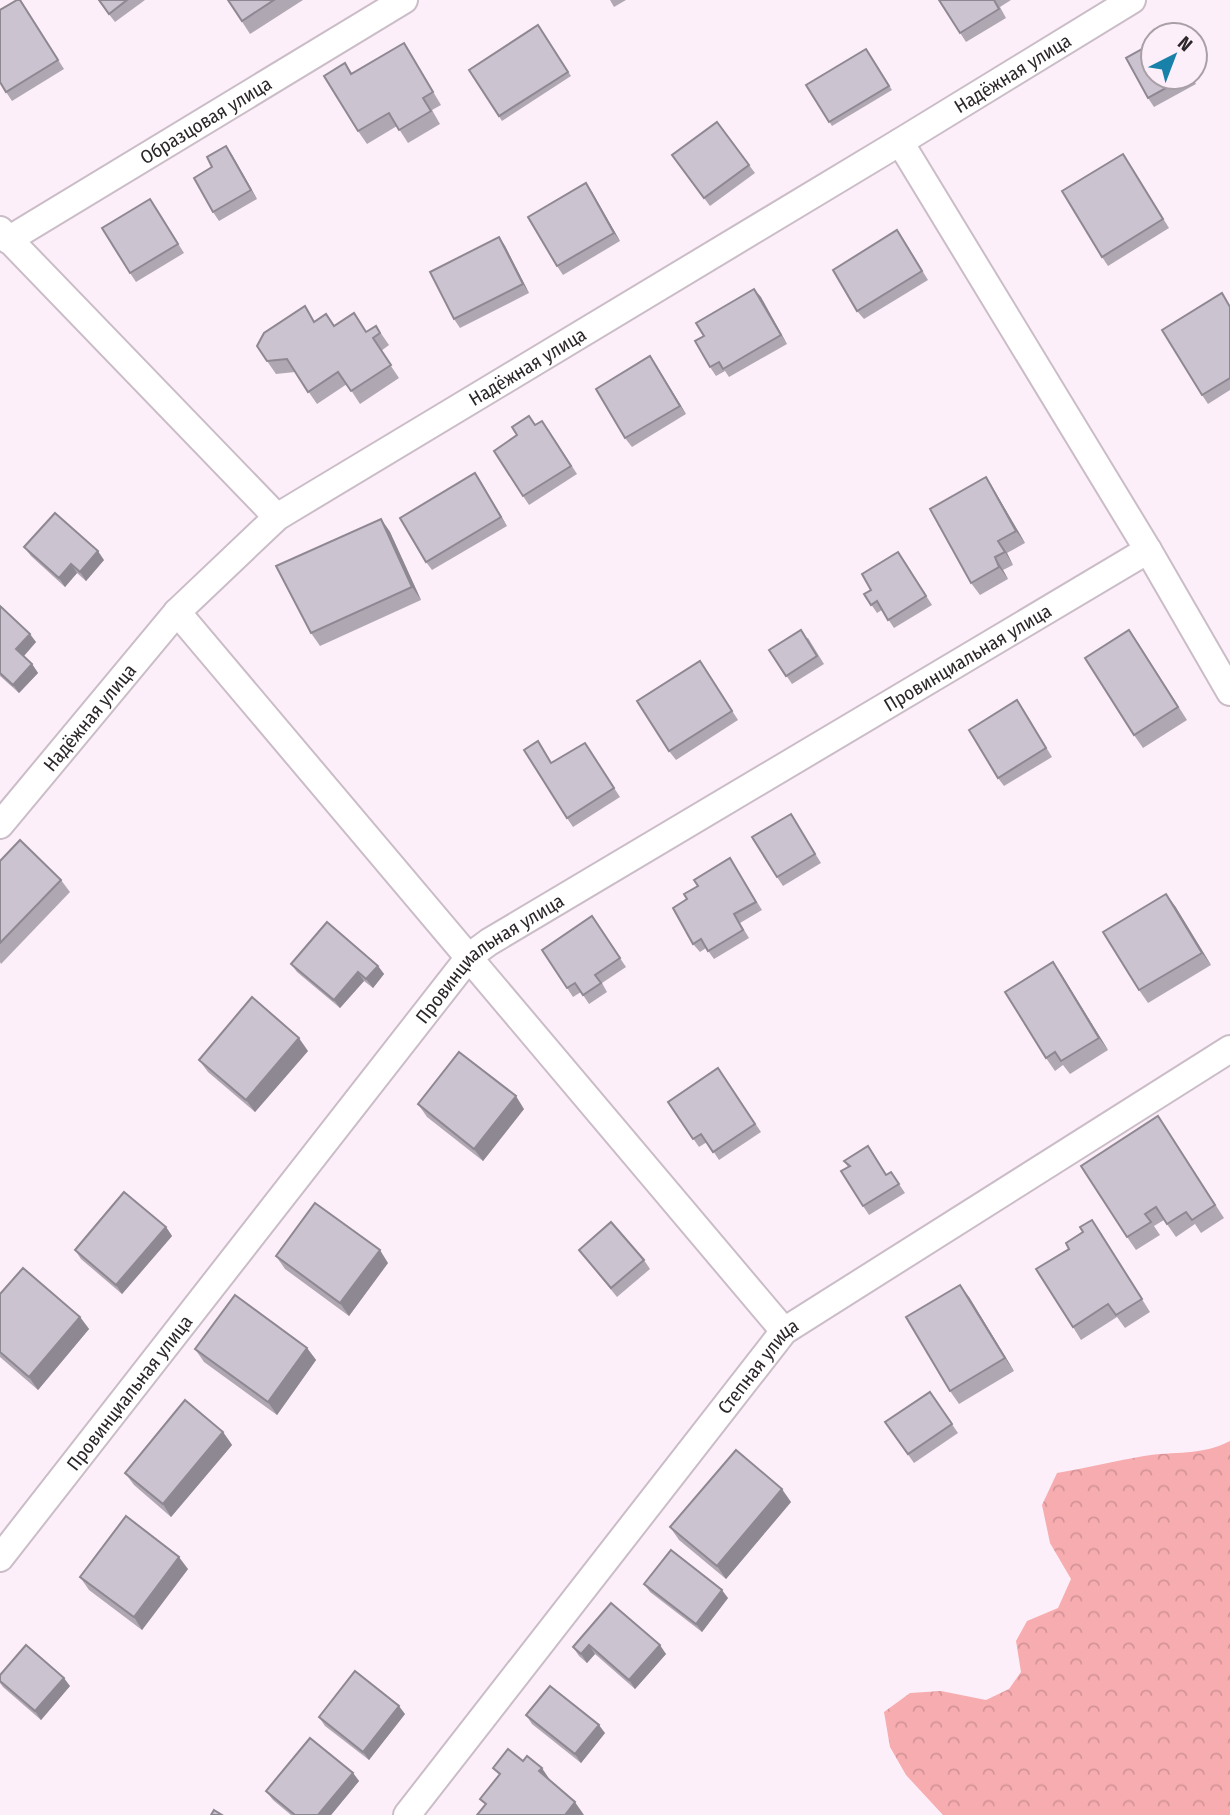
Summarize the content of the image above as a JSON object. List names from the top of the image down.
{
  "streets": {
    "street": [
      "Надёжная улица",
      "Образцовая улица",
      "Провинциальная улица",
      "Степная улица"
    ]
  },
  "north": "top right"
}
